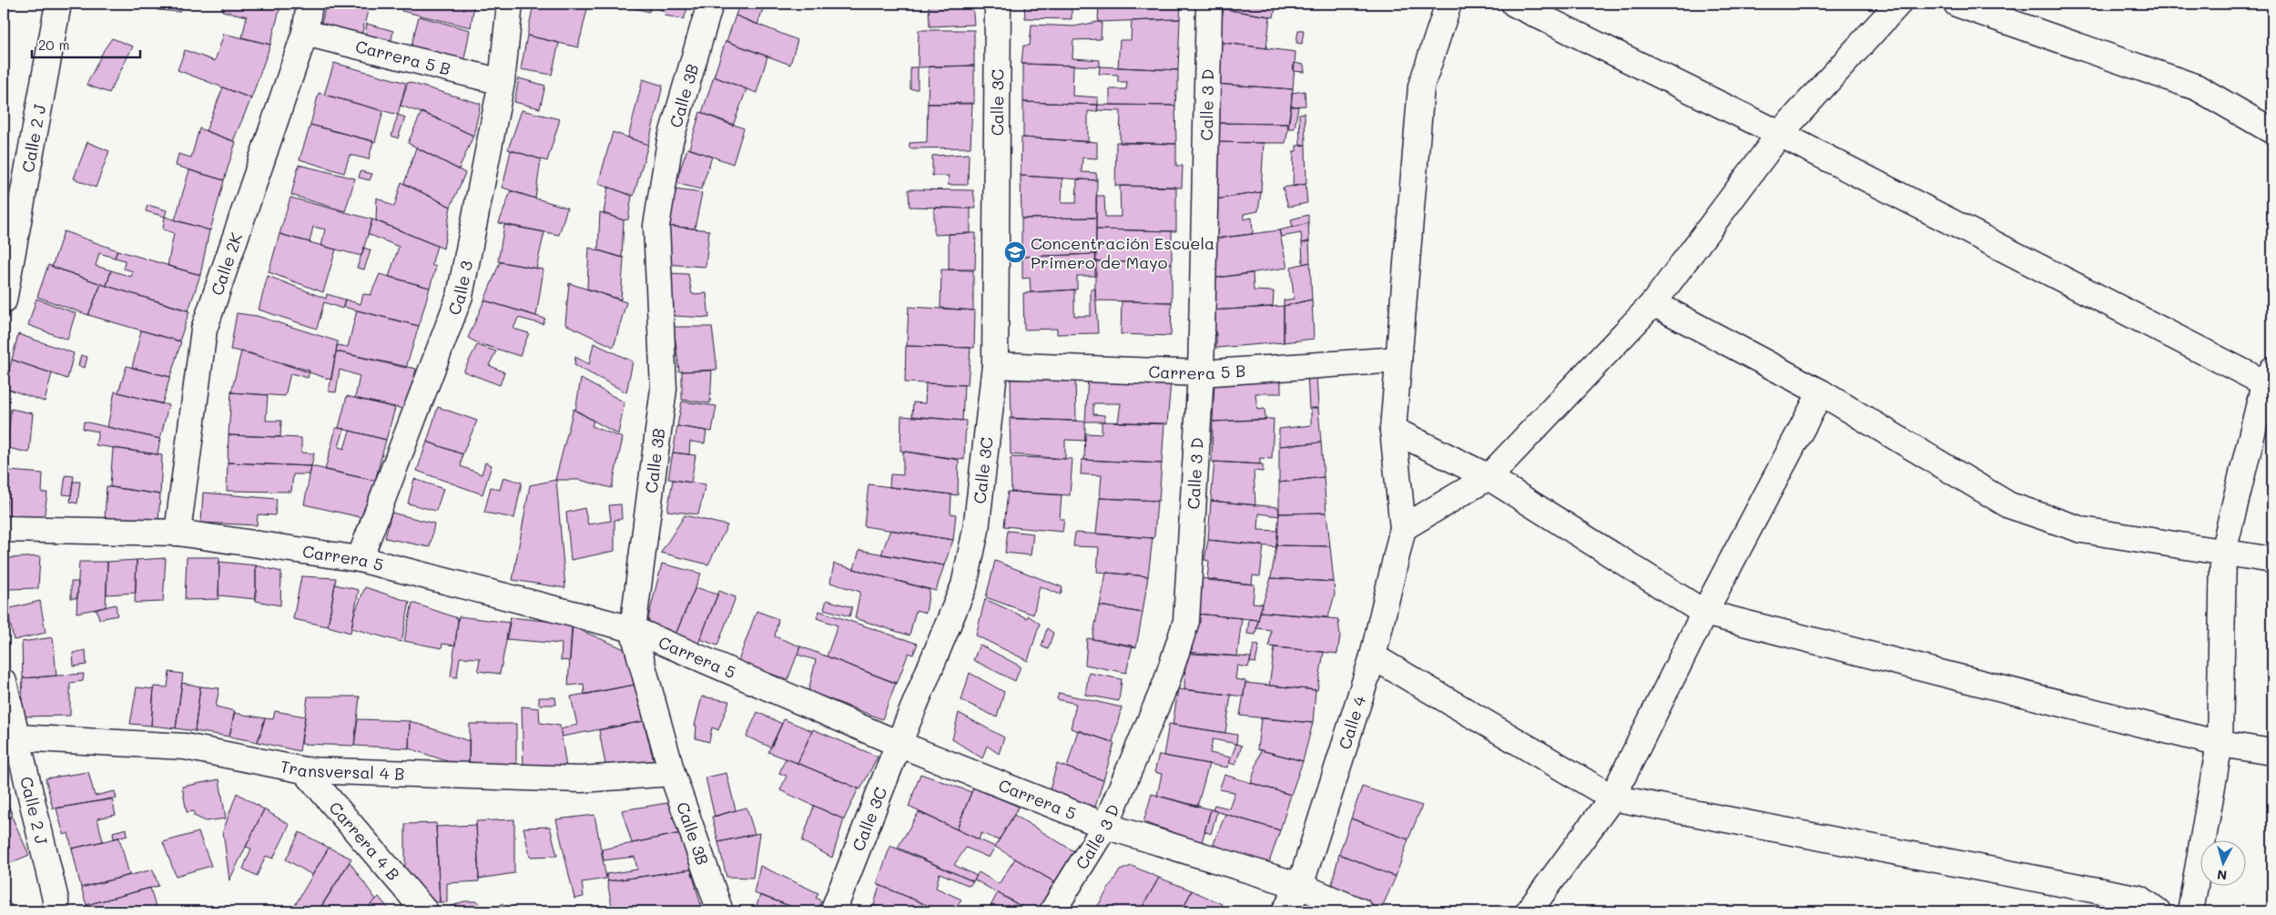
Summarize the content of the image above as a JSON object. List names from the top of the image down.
{
  "streets": {
    "street": [
      "Carrera 5 B",
      "Calle 3B",
      "Calle 3C",
      "Calle 3 D",
      "Calle 2 J",
      "Calle 2K",
      "Calle 3",
      "Carrera 5",
      "Calle 4",
      "Transversal 4 B",
      "Carrera 4 B"
    ]
  },
  "crossings": [
    ["Carrera 5 B", "Calle 3C"],
    ["Carrera 5 B", "Calle 3 D"],
    ["Carrera 5 B", "Calle 2K"],
    ["Carrera 5 B", "Calle 3"],
    ["Carrera 5 B", "Calle 4"],
    ["Calle 3B", "Carrera 5"],
    ["Calle 3B", "Transversal 4 B"],
    ["Calle 3C", "Carrera 5"],
    ["Calle 3 D", "Carrera 5"],
    ["Calle 2 J", "Transversal 4 B"],
    ["Calle 2K", "Carrera 5"],
    ["Calle 3", "Carrera 5"],
    ["Carrera 5", "Calle 4"],
    ["Transversal 4 B", "Carrera 4 B"]
  ],
  "places": {
    "school or university": ["Concentración Escuela Primero de Mayo"]
  },
  "scale_bar": "20 m",
  "north": "bottom"
}
